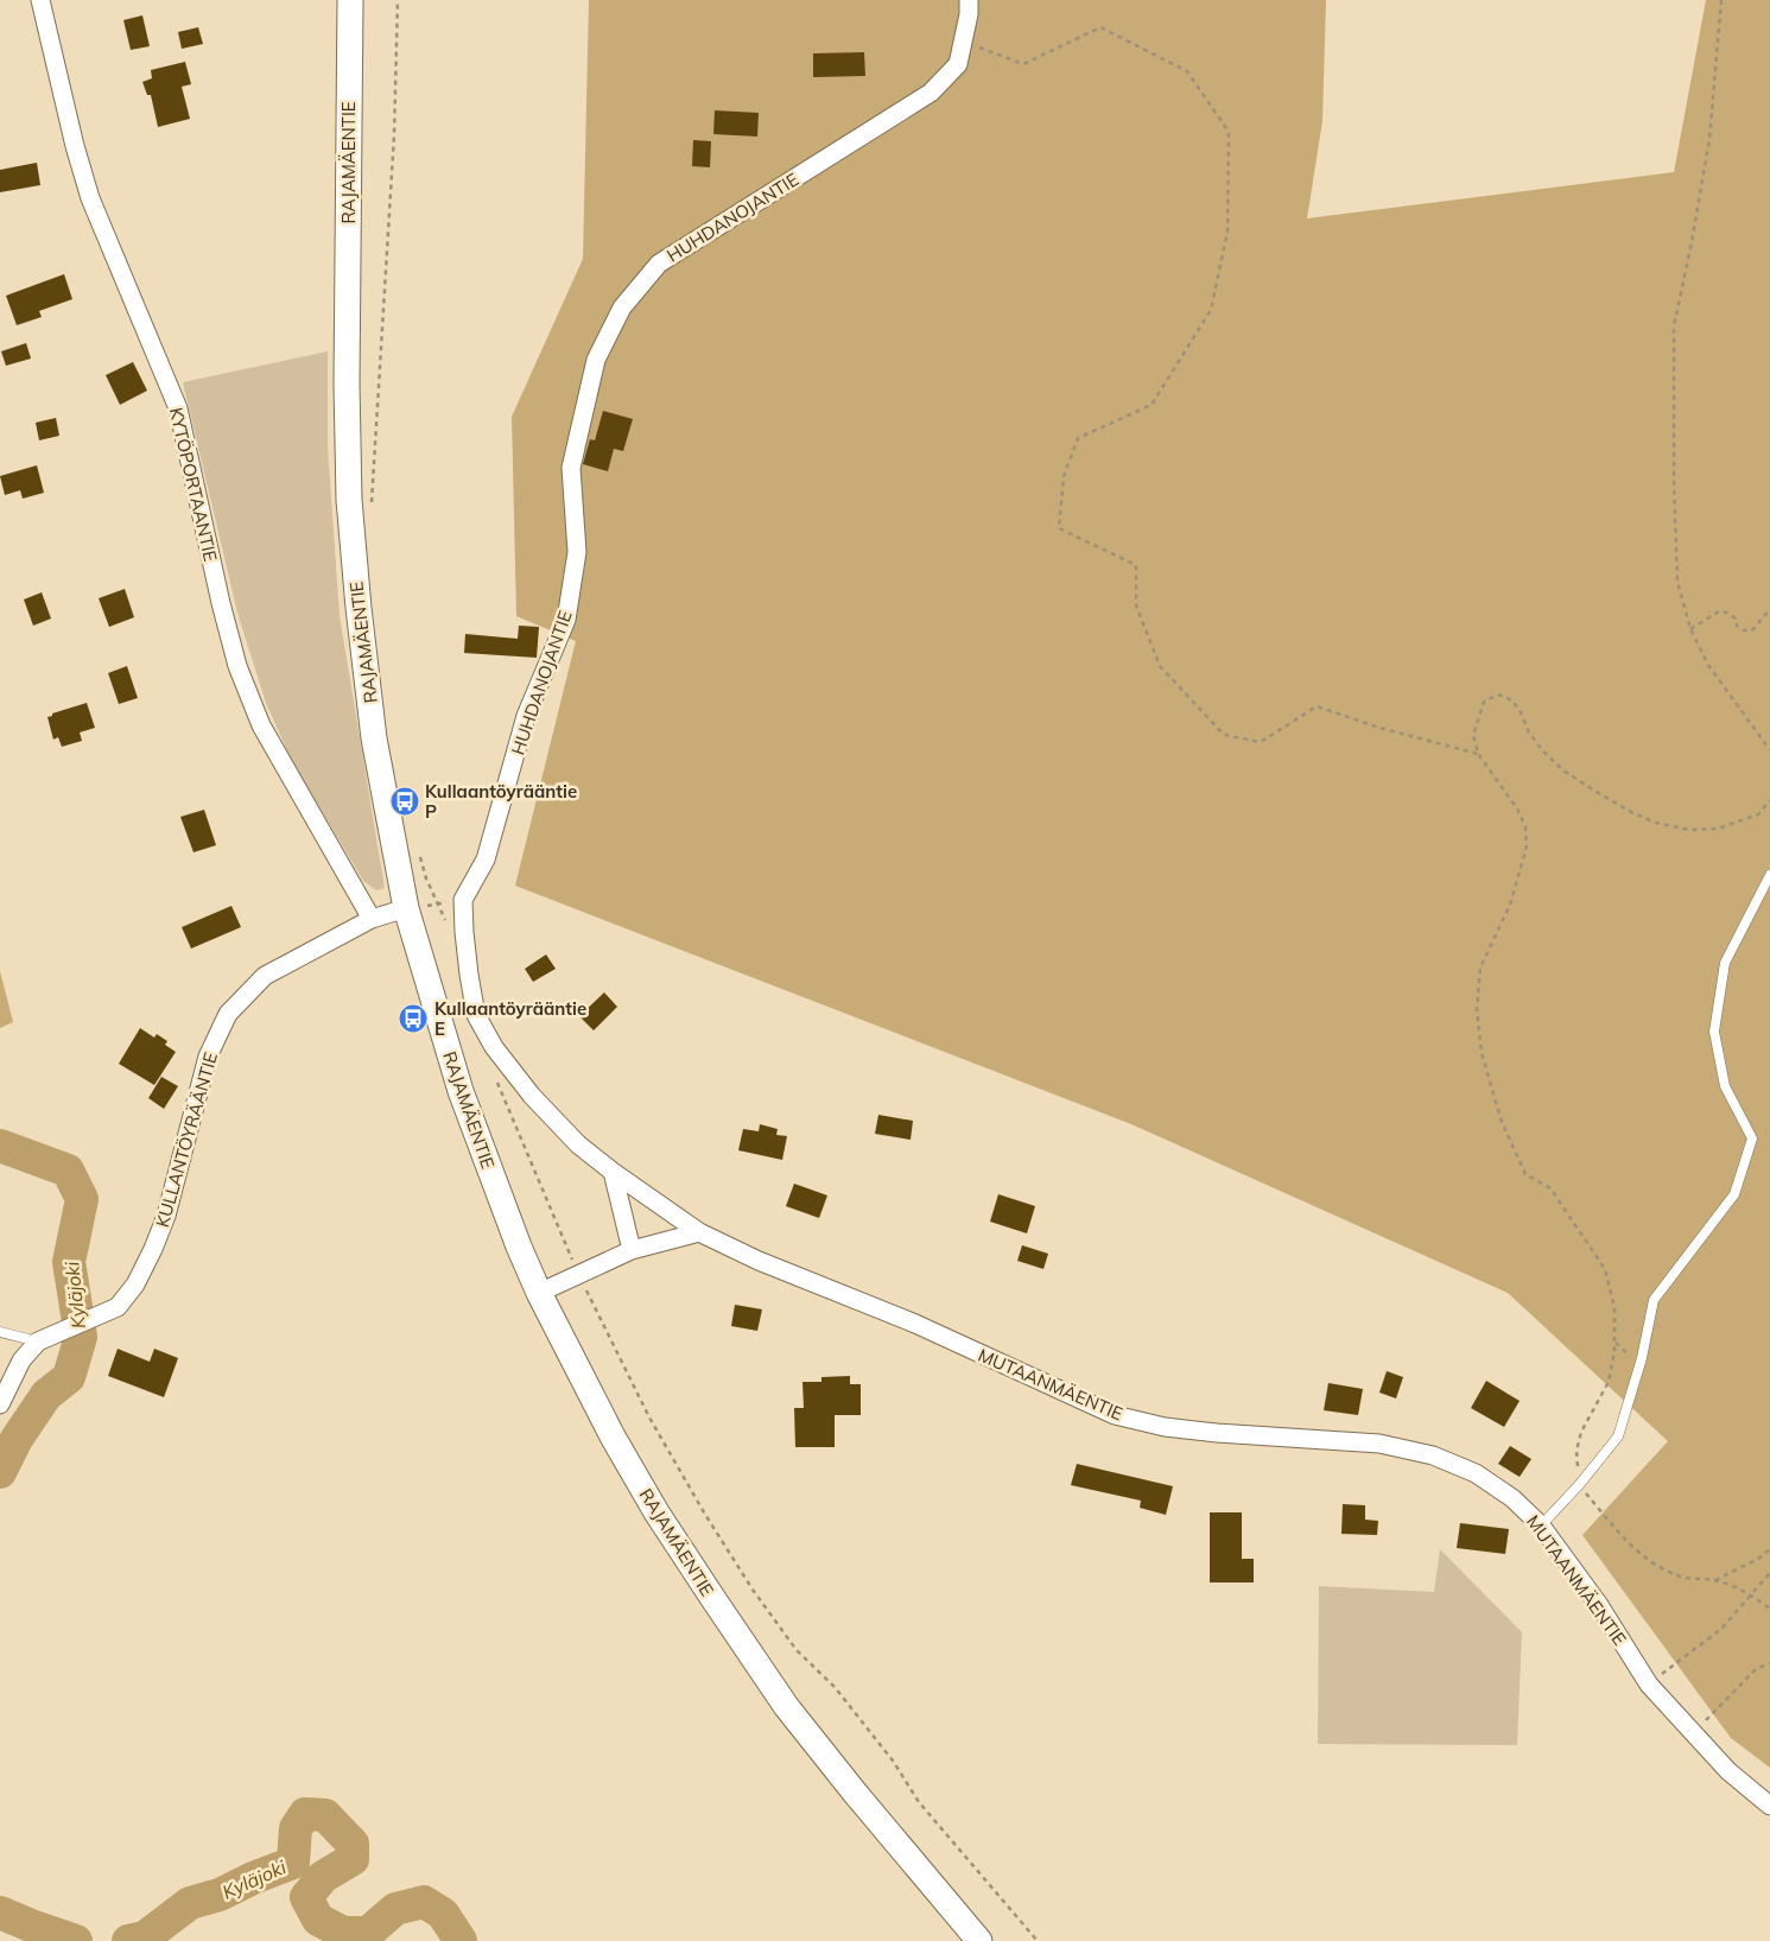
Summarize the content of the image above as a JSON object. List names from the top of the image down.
{
  "streets": {
    "main road": ["RAJAMÄENTIE"],
    "street": [
      "HUHDANOJANTIE",
      "KYTÖPORTAANTIE",
      "KULLANTÖYRÄÄNTIE",
      "MUTAANMÄENTIE"
    ]
  },
  "crossings": [
    ["RAJAMÄENTIE", "KULLANTÖYRÄÄNTIE"],
    ["HUHDANOJANTIE", "MUTAANMÄENTIE"],
    ["KYTÖPORTAANTIE", "KULLANTÖYRÄÄNTIE"]
  ],
  "water": ["Kyläjoki"],
  "places": {
    "bus stop": ["Kullaantöyrääntie P", "Kullaantöyrääntie E"]
  }
}
